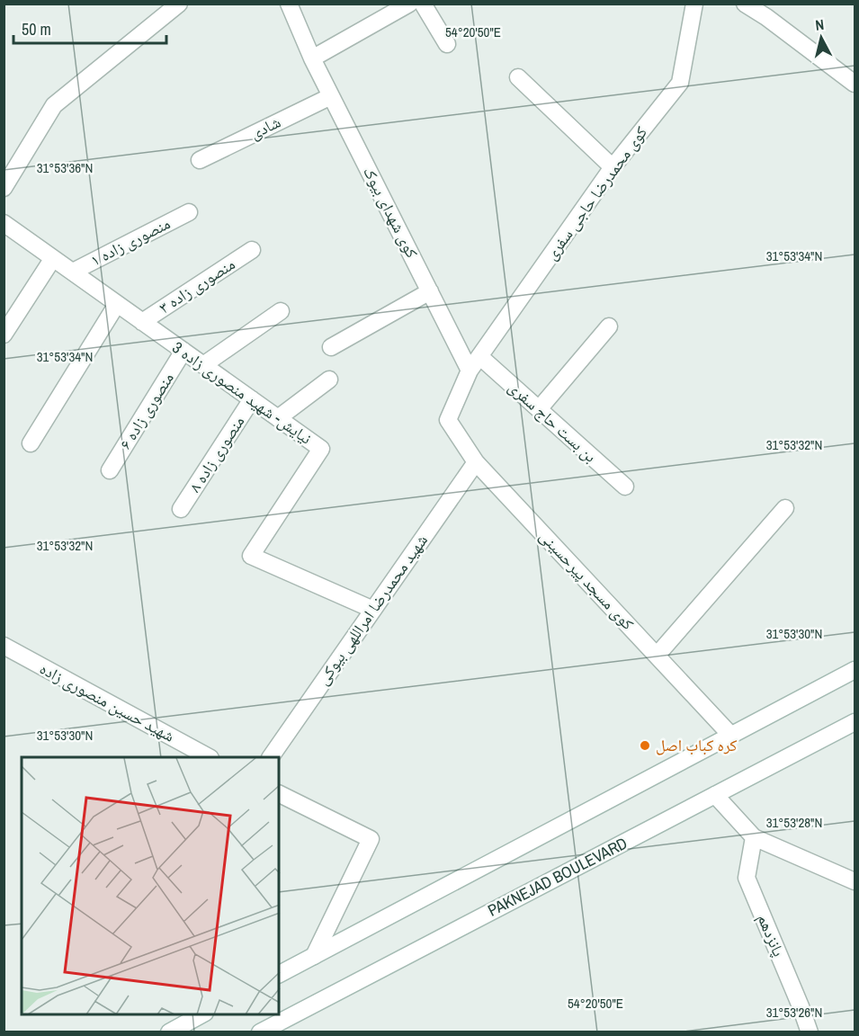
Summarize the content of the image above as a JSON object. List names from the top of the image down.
{
  "streets": {
    "street": [
      "شادی",
      "کوی محمدرضا حاجی سفری",
      "کوی شهدای بیوک",
      "منصوری زاده ۱",
      "منصوری زاده ۳",
      "نیایش- شهید منصوری زاده 3",
      "منصوری زاده ۶",
      "بن بست حاج سفری",
      "منصوری زاده ۸",
      "کوی مسجد پیرحسینی",
      "شهید محمدرضا امراللهی بیوکی",
      "شهید حسین منصوری زاده",
      "PAKNEJAD BOULEVARD",
      "پانزدهم"
    ]
  },
  "crossings": [
    ["شادی", "کوی شهدای بیوک"],
    ["کوی محمدرضا حاجی سفری", "کوی شهدای بیوک"],
    ["کوی محمدرضا حاجی سفری", "بن بست حاج سفری"],
    ["کوی محمدرضا حاجی سفری", "کوی مسجد پیرحسینی"],
    ["کوی شهدای بیوک", "کوی مسجد پیرحسینی"],
    ["منصوری زاده ۱", "نیایش- شهید منصوری زاده 3"],
    ["منصوری زاده ۳", "نیایش- شهید منصوری زاده 3"],
    ["نیایش- شهید منصوری زاده 3", "منصوری زاده ۶"],
    ["نیایش- شهید منصوری زاده 3", "منصوری زاده ۸"],
    ["نیایش- شهید منصوری زاده 3", "شهید محمدرضا امراللهی بیوکی"],
    ["کوی مسجد پیرحسینی", "شهید محمدرضا امراللهی بیوکی"]
  ],
  "places": ["کره کباب اصل"],
  "scale_bar": "50 m",
  "north": "top",
  "coordinates": [
    "54°20'50\"E",
    "31°53'36\"N",
    "31°53'34\"N",
    "31°53'32\"N",
    "31°53'30\"N",
    "31°53'28\"N",
    "31°53'26\"N"
  ]
}
